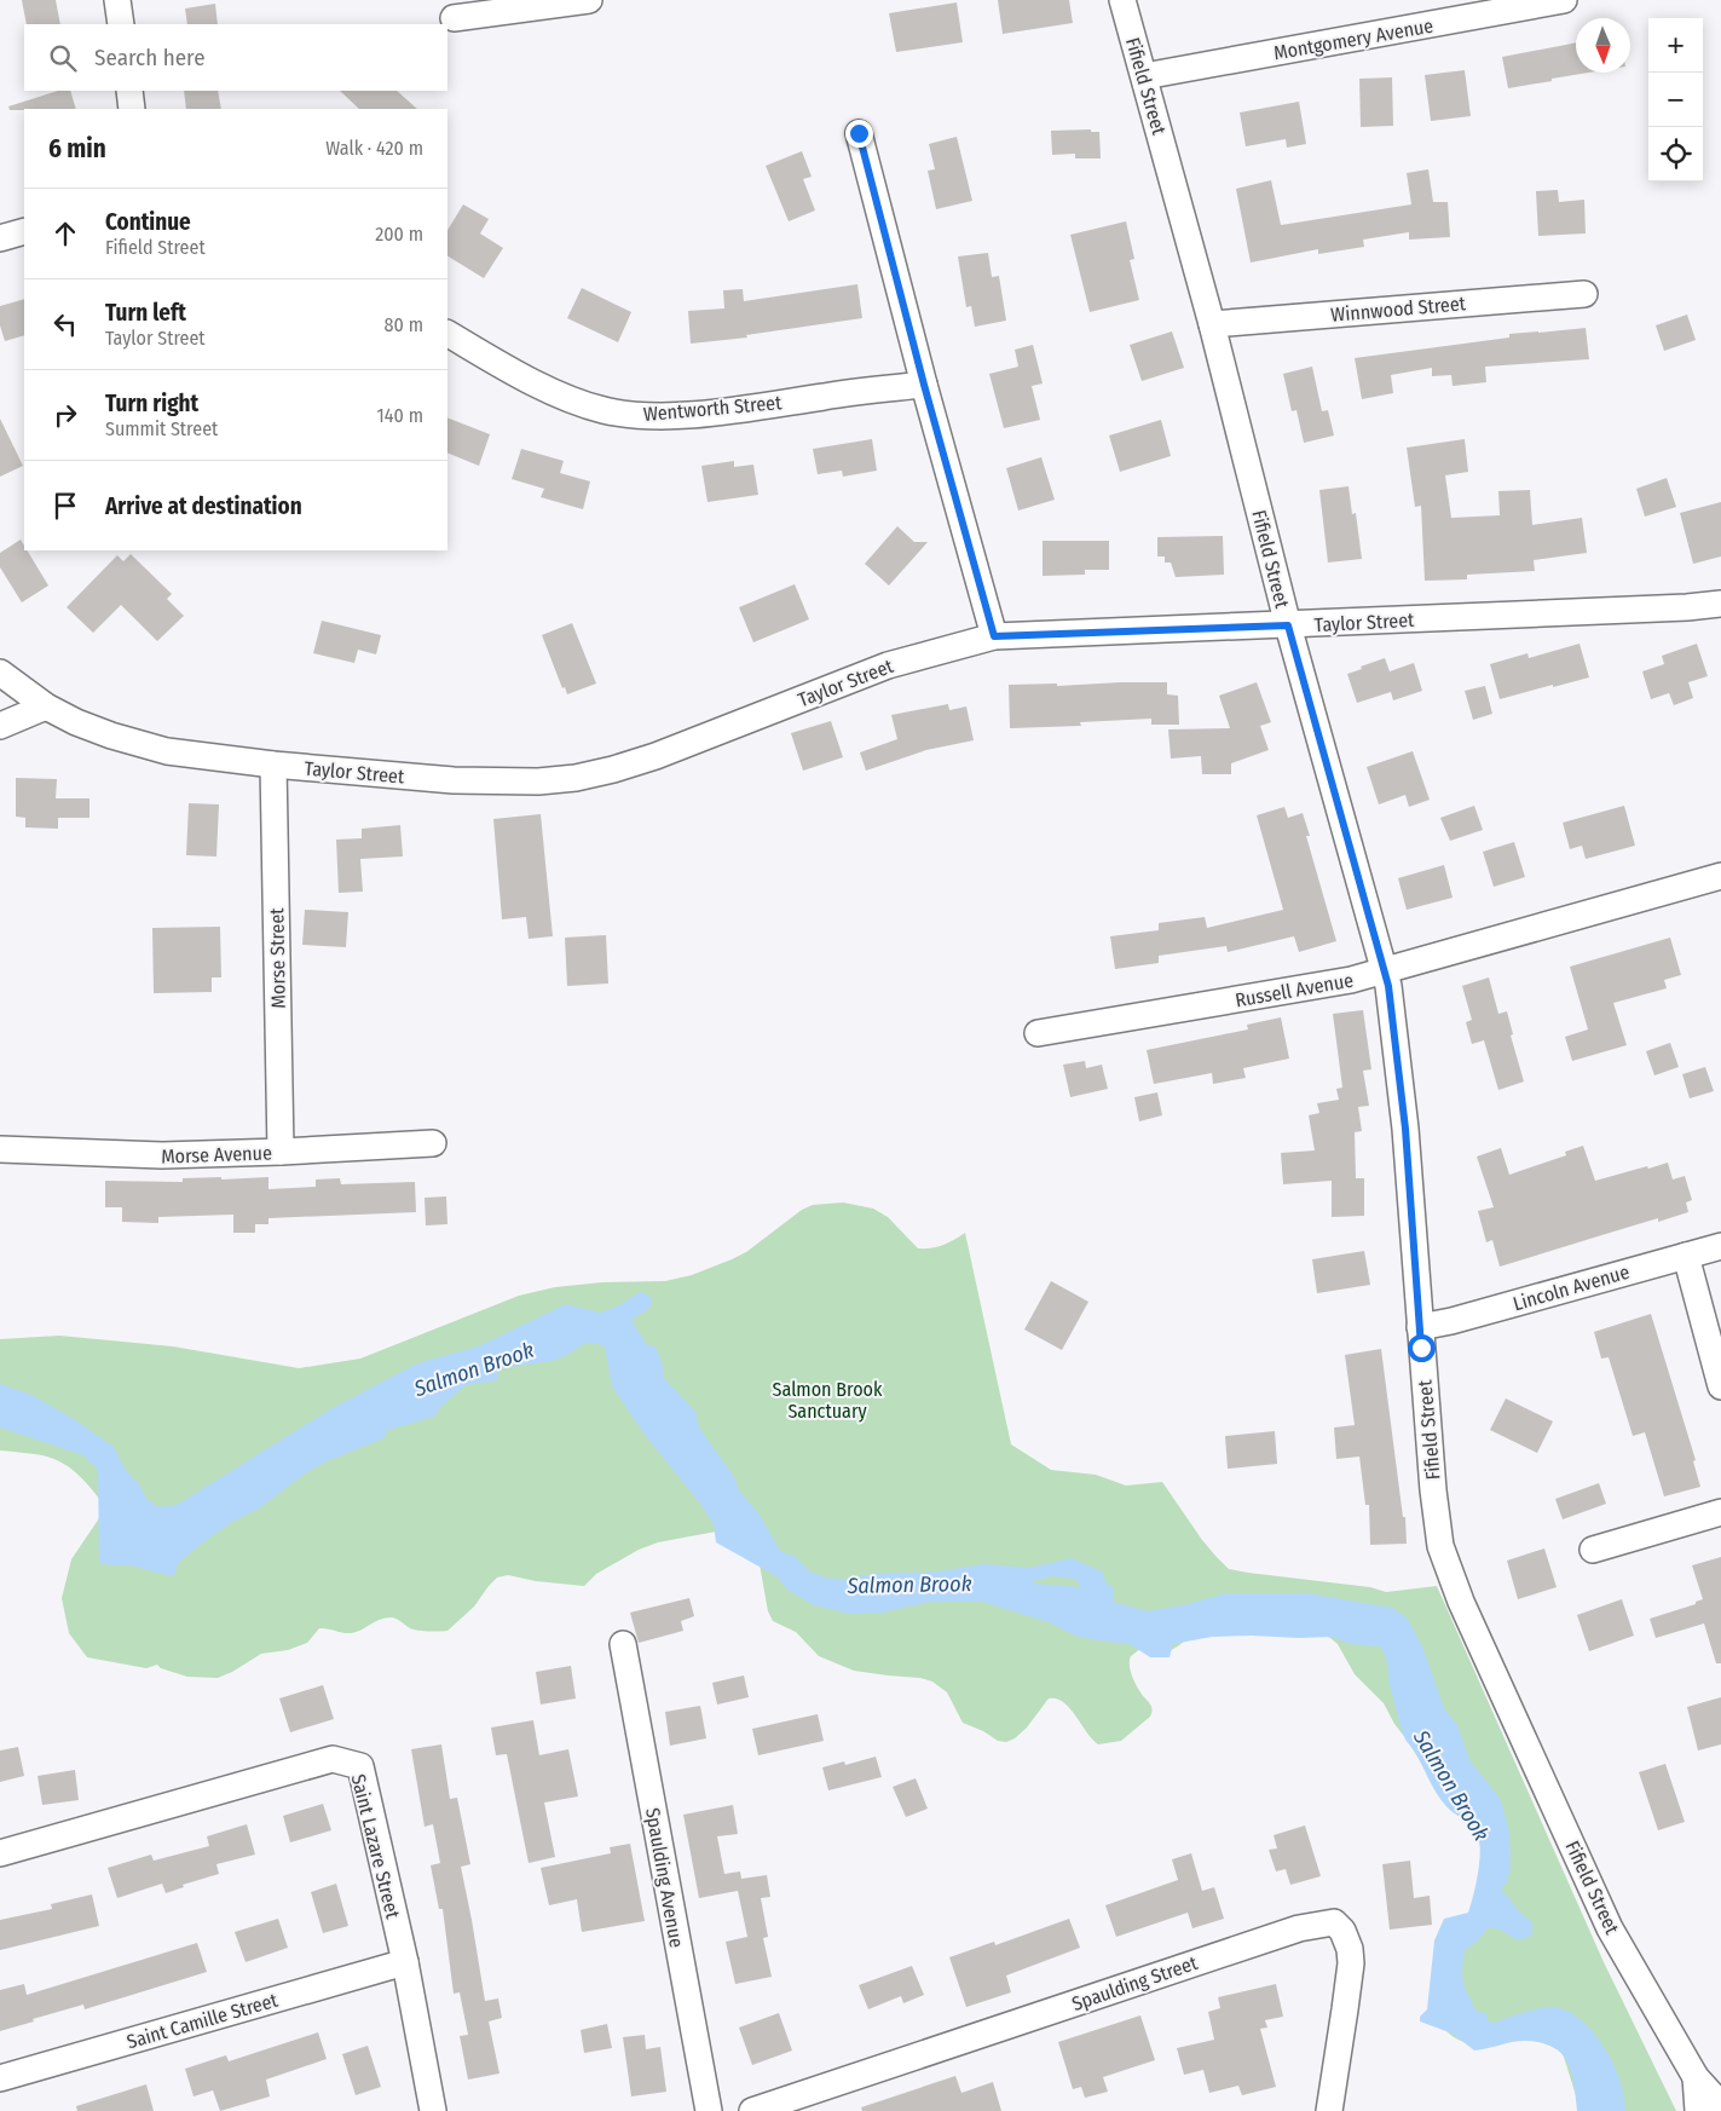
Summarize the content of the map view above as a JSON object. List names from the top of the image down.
{
  "streets": {
    "street": [
      "Montgomery Avenue",
      "Fifield Street",
      "Winnwood Street",
      "Wentworth Street",
      "Taylor Street",
      "Morse Street",
      "Russell Avenue",
      "Morse Avenue",
      "Lincoln Avenue",
      "Saint Lazare Street",
      "Spaulding Avenue",
      "Spaulding Street",
      "Saint Camille Street"
    ]
  },
  "crossings": [
    ["Montgomery Avenue", "Fifield Street"],
    ["Fifield Street", "Winnwood Street"],
    ["Fifield Street", "Taylor Street"],
    ["Fifield Street", "Russell Avenue"],
    ["Fifield Street", "Lincoln Avenue"],
    ["Taylor Street", "Morse Street"],
    ["Morse Street", "Morse Avenue"],
    ["Saint Lazare Street", "Saint Camille Street"]
  ],
  "water": ["Salmon Brook"],
  "parks": ["Salmon Brook Sanctuary"],
  "north": "bottom",
  "page": {
    "map_buttons": ["+", "−"],
    "search": "Search here",
    "heading": ["6 min", "Walk · 420 m"],
    "list": [
      ["Continue", "Fifield Street", "200 m"],
      ["Turn left", "Taylor Street", "80 m"],
      ["Turn right", "Summit Street", "140 m"],
      "Arrive at destination"
    ]
  }
}
